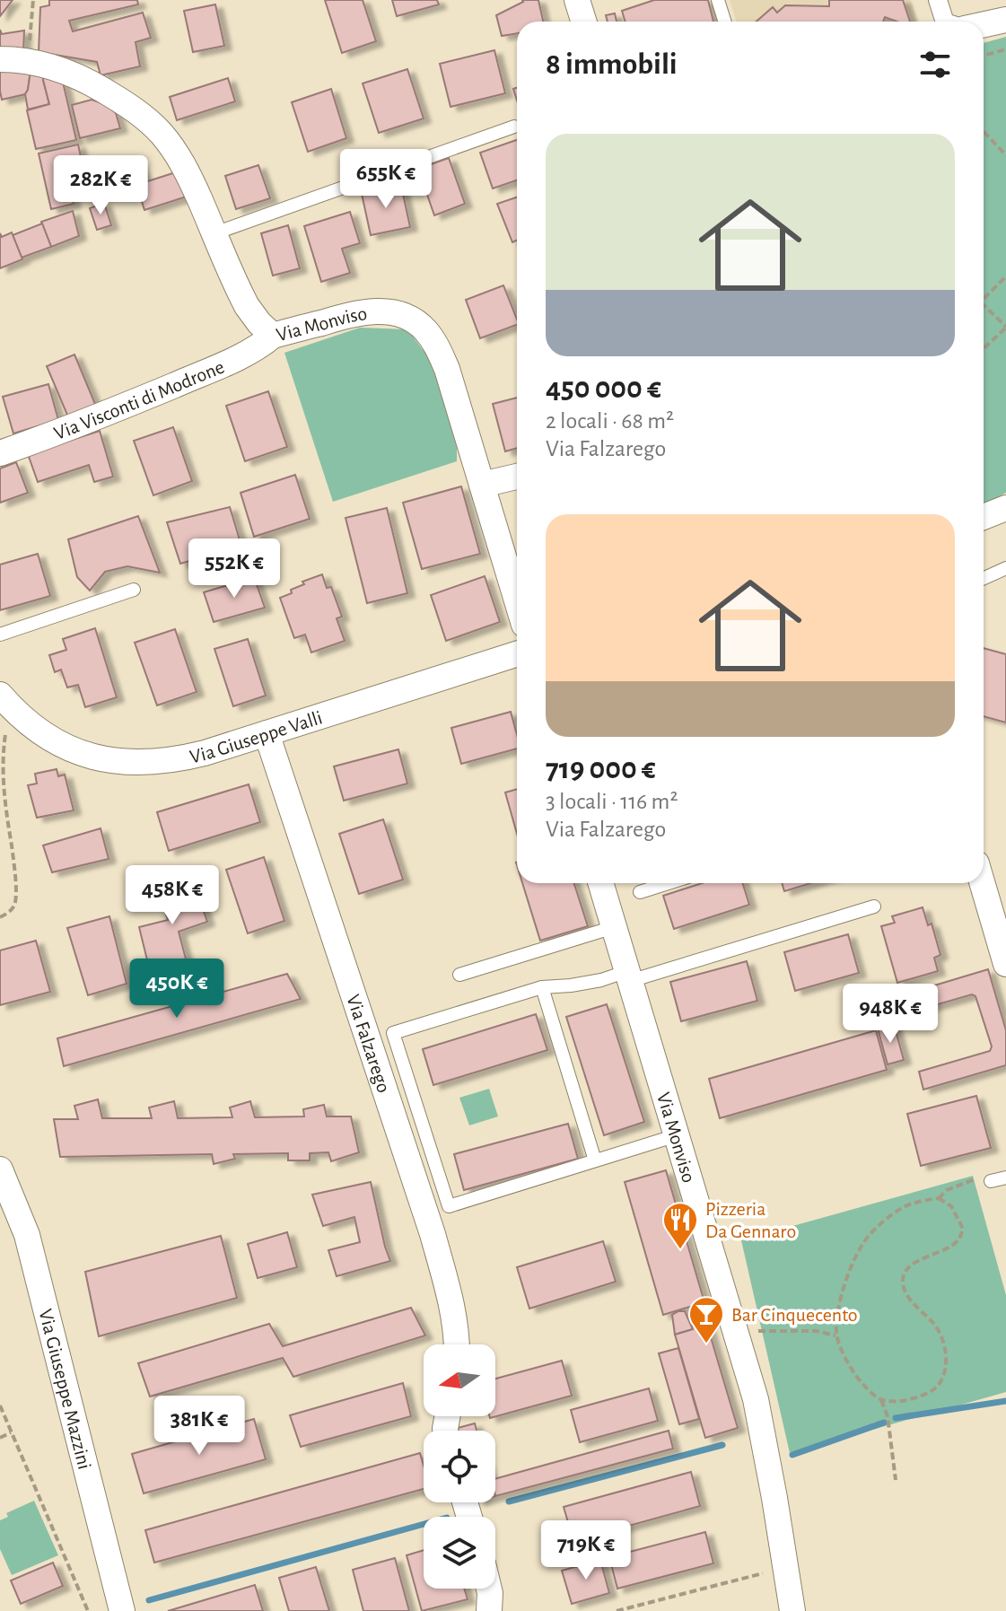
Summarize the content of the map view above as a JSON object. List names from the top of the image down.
{
  "streets": {
    "street": [
      "Via Monviso",
      "Via Visconti di Modrone",
      "Via Giuseppe Valli",
      "Via Falzarego",
      "Via Giuseppe Mazzini"
    ]
  },
  "crossings": [
    ["Via Monviso", "Via Visconti di Modrone"],
    ["Via Giuseppe Valli", "Via Falzarego"]
  ],
  "places": {
    "restaurant": ["Pizzeria Da Gennaro"],
    "bar": ["Bar Cinquecento"]
  },
  "north": "left",
  "page": {
    "heading": "8 immobili",
    "list": [
      {
        "name": "450 000 €",
        "note": "2 locali · 68 m² · Via Falzarego"
      },
      {
        "name": "719 000 €",
        "note": "3 locali · 116 m² · Via Falzarego"
      }
    ],
    "price": [
      "655K €",
      "282K €",
      "552K €",
      "458K €",
      "450K €",
      "948K €",
      "381K €",
      "719K €"
    ]
  }
}
